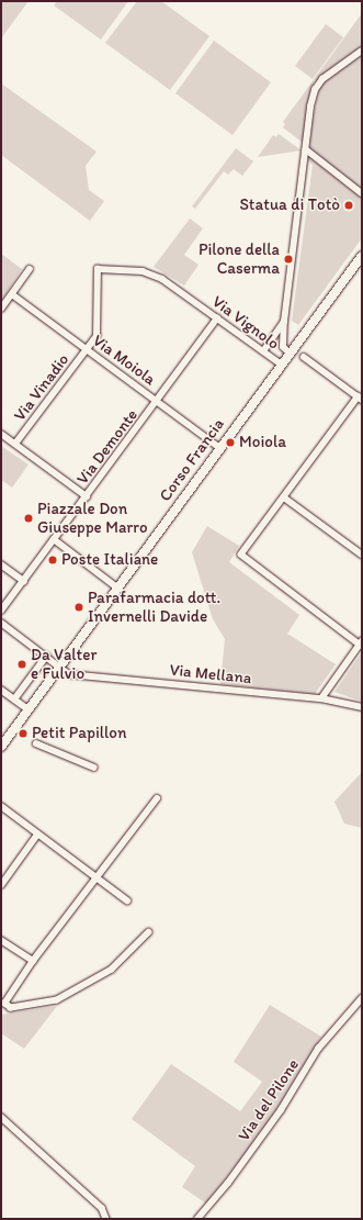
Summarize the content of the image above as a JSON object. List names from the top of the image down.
{
  "streets": {
    "main road": ["Corso Francia"],
    "street": [
      "Via Vignolo",
      "Via Moiola",
      "Via Vinadio",
      "Via Demonte",
      "Via Mellana",
      "Via del Pilone"
    ]
  },
  "crossings": [
    ["Via Vignolo", "Via Vinadio"],
    ["Via Vignolo", "Via Demonte"],
    ["Via Vignolo", "Corso Francia"],
    ["Via Moiola", "Via Vinadio"],
    ["Via Moiola", "Via Demonte"],
    ["Via Moiola", "Corso Francia"],
    ["Corso Francia", "Via Mellana"]
  ],
  "places": [
    "Statua di Totò",
    "Pilone della Caserma",
    "Moiola",
    "Piazzale Don Giuseppe Marro",
    "Poste Italiane",
    "Parafarmacia dott. Invernelli Davide",
    "Da Valter e Fulvio",
    "Petit Papillon"
  ]
}
